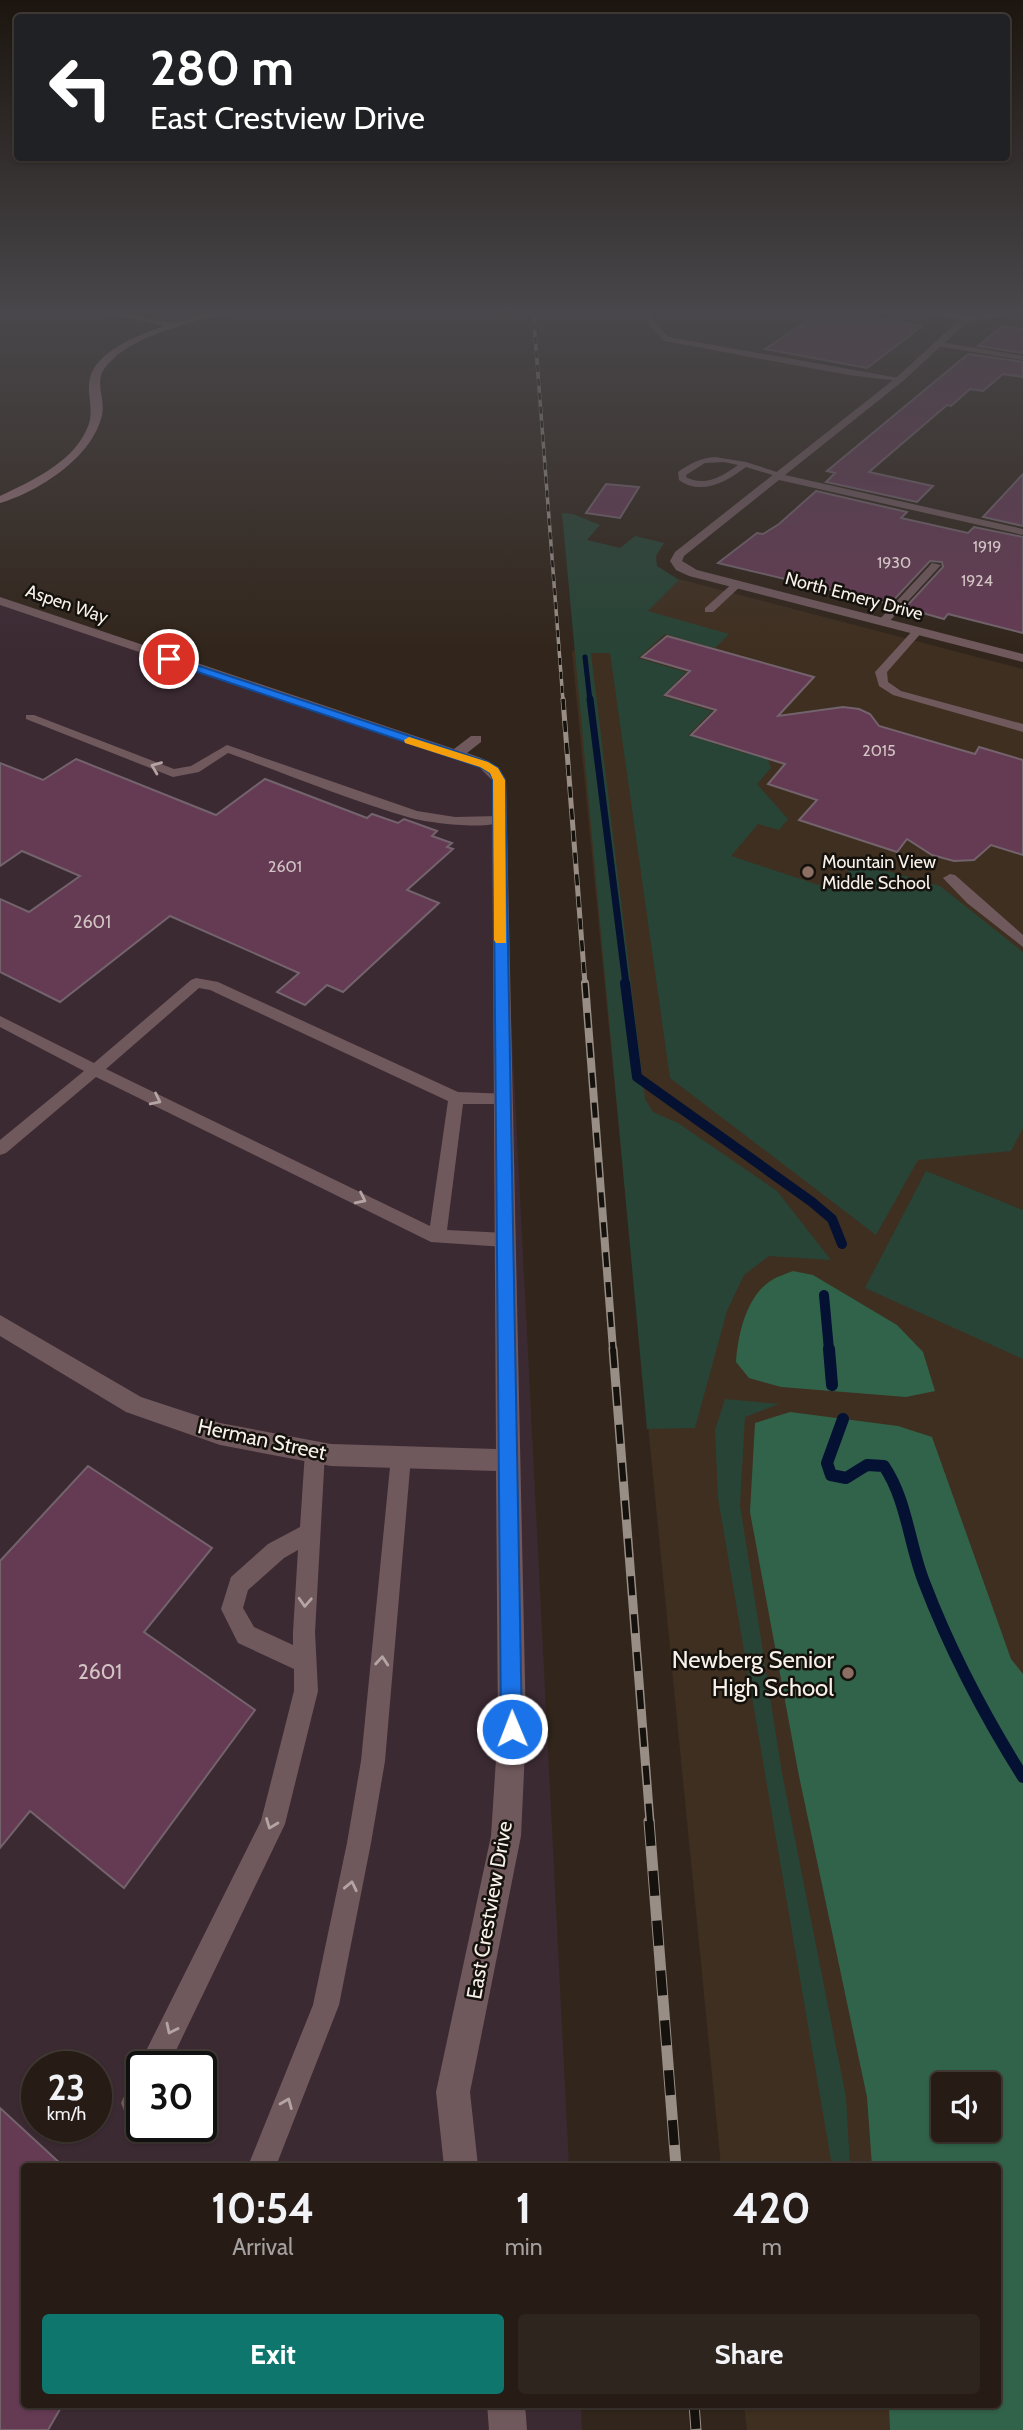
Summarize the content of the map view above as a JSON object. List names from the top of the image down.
{
  "streets": {
    "street": [
      "North Emery Drive",
      "Aspen Way",
      "Herman Street",
      "East Crestview Drive"
    ]
  },
  "crossings": [
    ["Aspen Way", "East Crestview Drive"],
    ["Herman Street", "East Crestview Drive"]
  ],
  "places": ["Mountain View Middle School", "Newberg Senior High School"],
  "house_numbers": [
    "1919",
    "1930",
    "1924",
    "2015",
    "2601",
    "2601",
    "2601"
  ],
  "page": {
    "turn": ["280 m", "East Crestview Drive"],
    "speed": "23 km/h",
    "limit": "30",
    "eta": [
      "10:54",
      "Arrival",
      "1",
      "min",
      "420",
      "m"
    ],
    "buttons": ["Exit", "Share"]
  }
}
